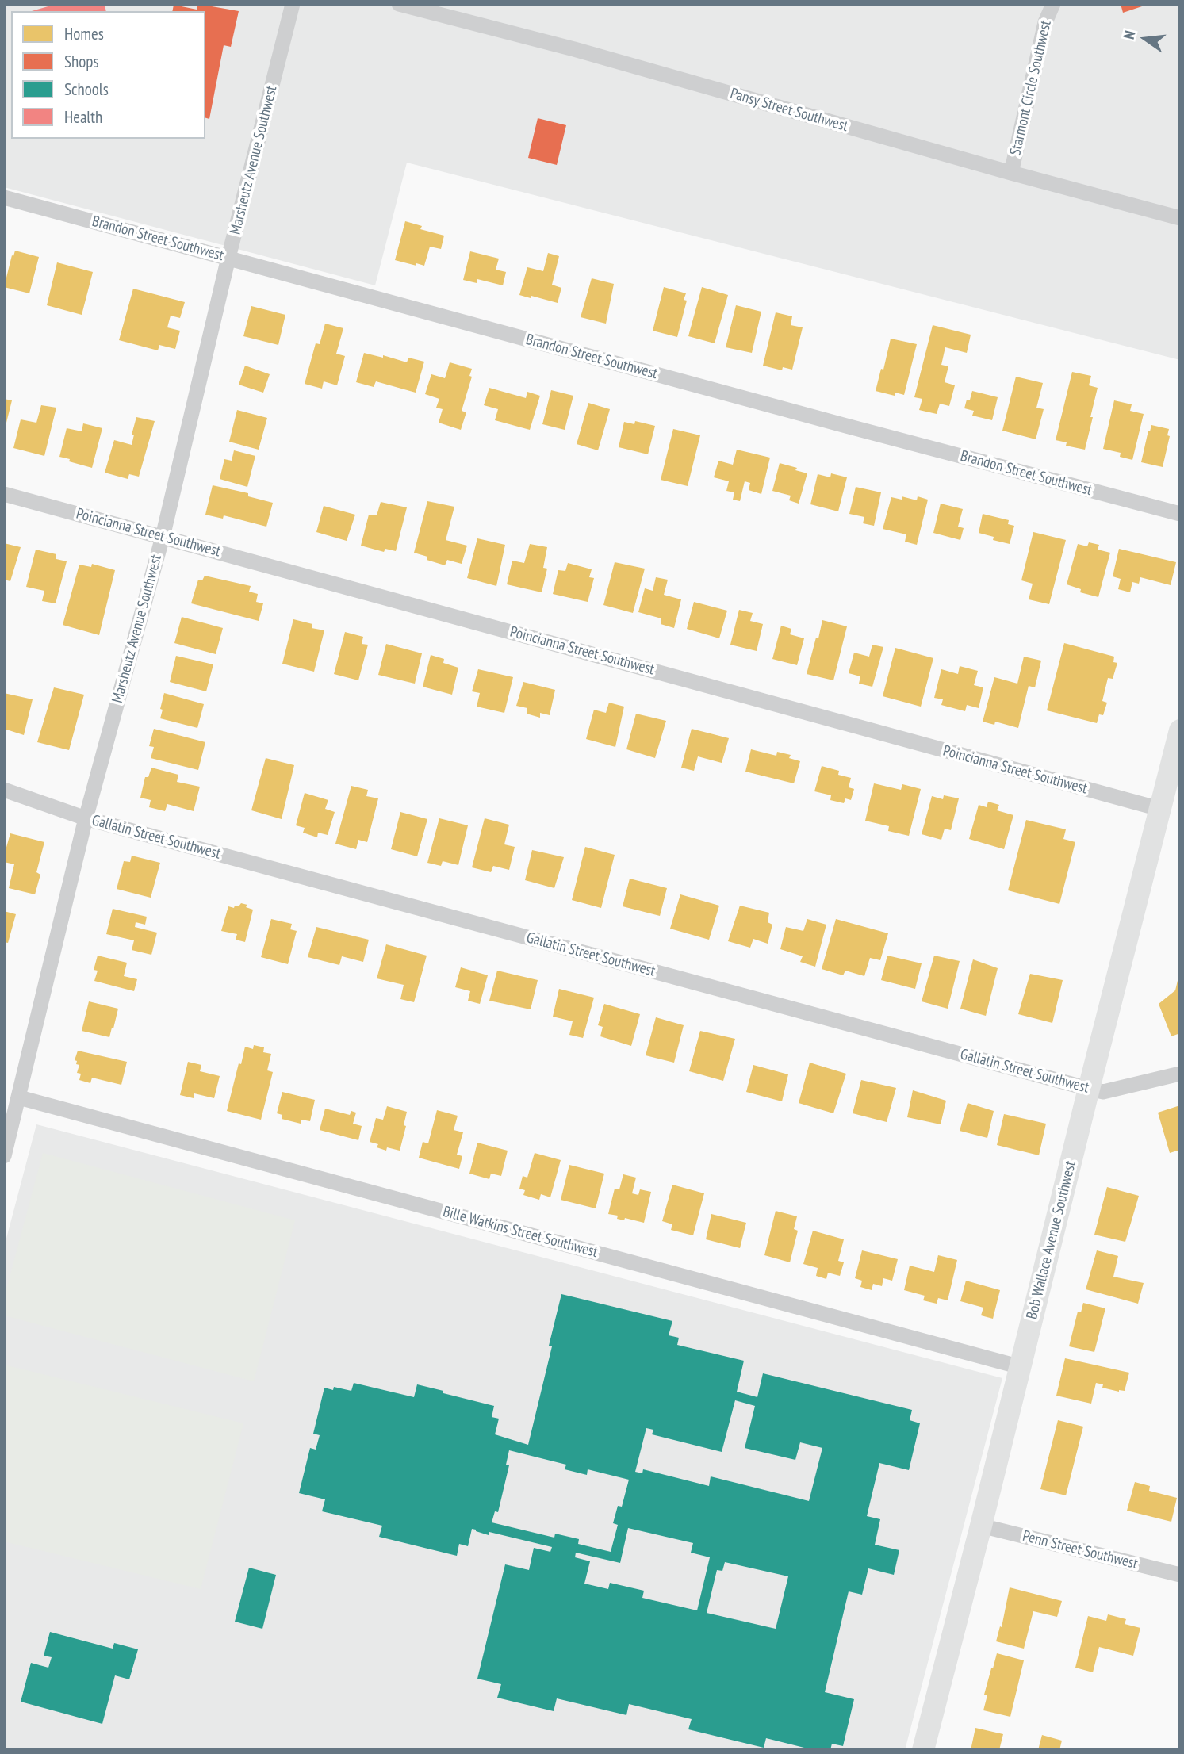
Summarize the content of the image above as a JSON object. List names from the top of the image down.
{
  "streets": {
    "main road": ["Bob Wallace Avenue Southwest"],
    "street": [
      "Starmont Circle Southwest",
      "Pansy Street Southwest",
      "Marsheutz Avenue Southwest",
      "Brandon Street Southwest",
      "Poincianna Street Southwest",
      "Gallatin Street Southwest",
      "Bille Watkins Street Southwest",
      "Penn Street Southwest"
    ]
  },
  "crossings": [
    ["Starmont Circle Southwest", "Pansy Street Southwest"],
    ["Marsheutz Avenue Southwest", "Brandon Street Southwest"],
    ["Marsheutz Avenue Southwest", "Poincianna Street Southwest"],
    ["Marsheutz Avenue Southwest", "Gallatin Street Southwest"],
    ["Marsheutz Avenue Southwest", "Bille Watkins Street Southwest"],
    ["Poincianna Street Southwest", "Bob Wallace Avenue Southwest"],
    ["Gallatin Street Southwest", "Bob Wallace Avenue Southwest"],
    ["Bille Watkins Street Southwest", "Bob Wallace Avenue Southwest"],
    ["Bob Wallace Avenue Southwest", "Penn Street Southwest"]
  ],
  "legend": [
    "Homes",
    "Shops",
    "Schools",
    "Health"
  ],
  "north": "left"
}
